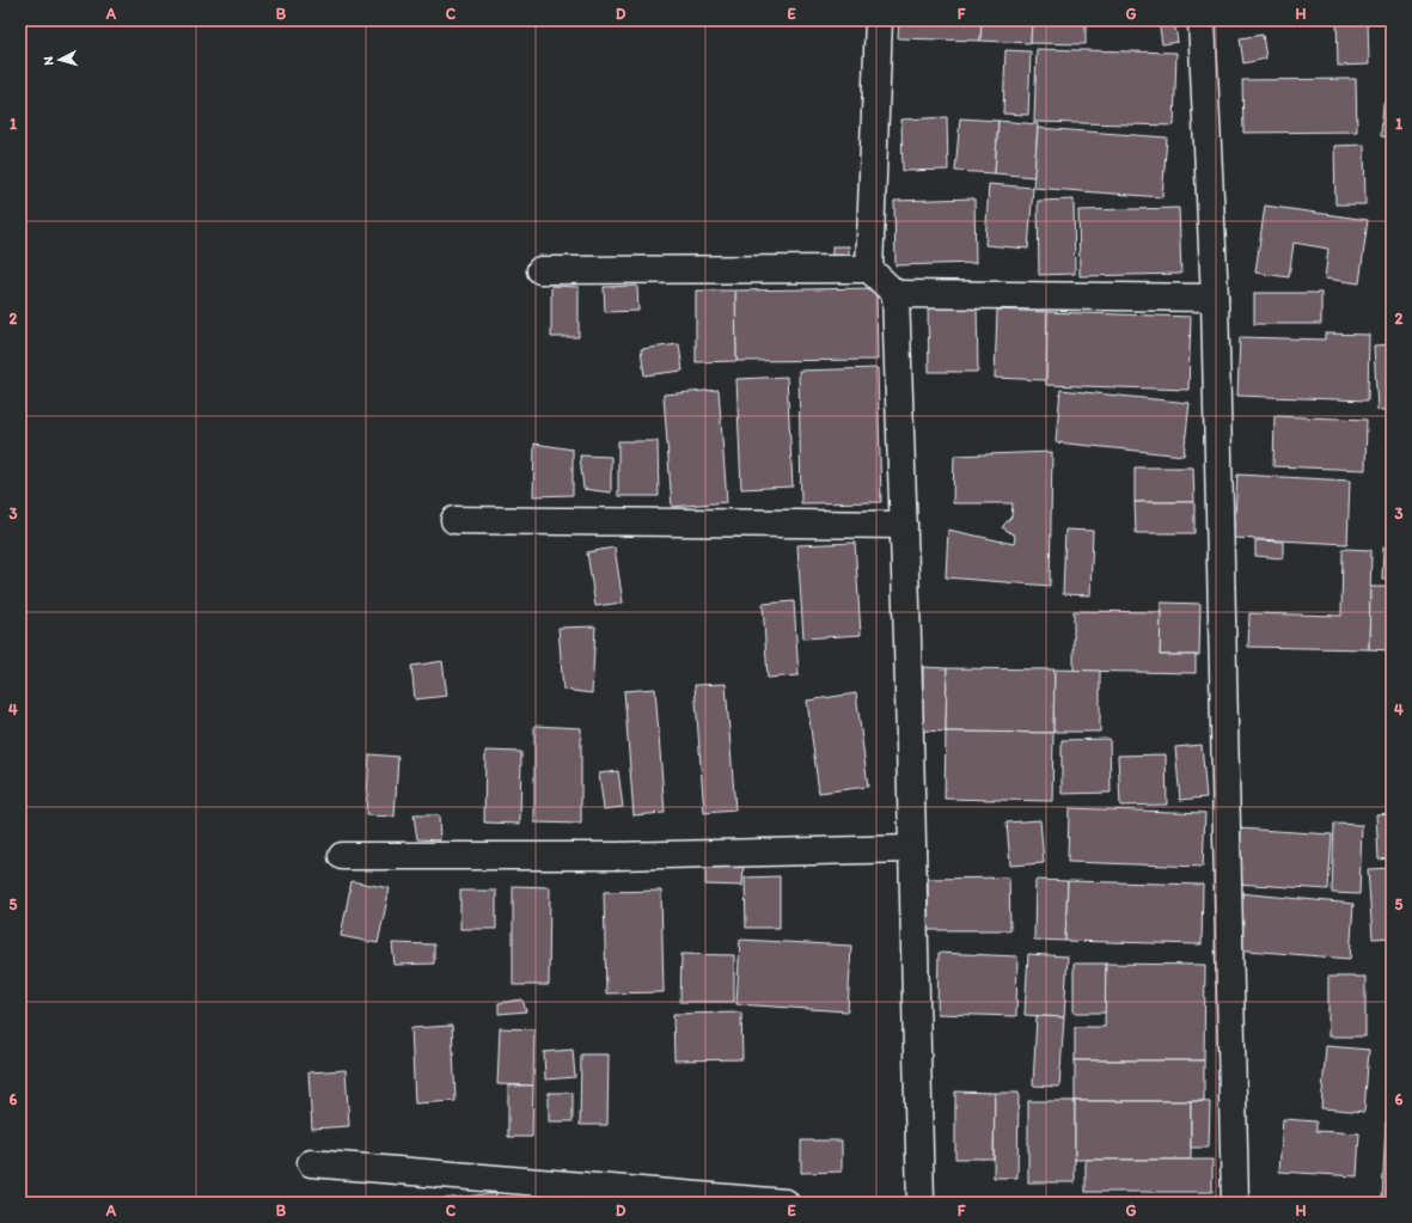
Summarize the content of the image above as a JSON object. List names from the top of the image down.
{
  "north": "left",
  "grid": {
    "columns": [
      "A",
      "B",
      "C",
      "D",
      "E",
      "F",
      "G",
      "H"
    ],
    "rows": [
      "1",
      "2",
      "3",
      "4",
      "5",
      "6"
    ]
  }
}
